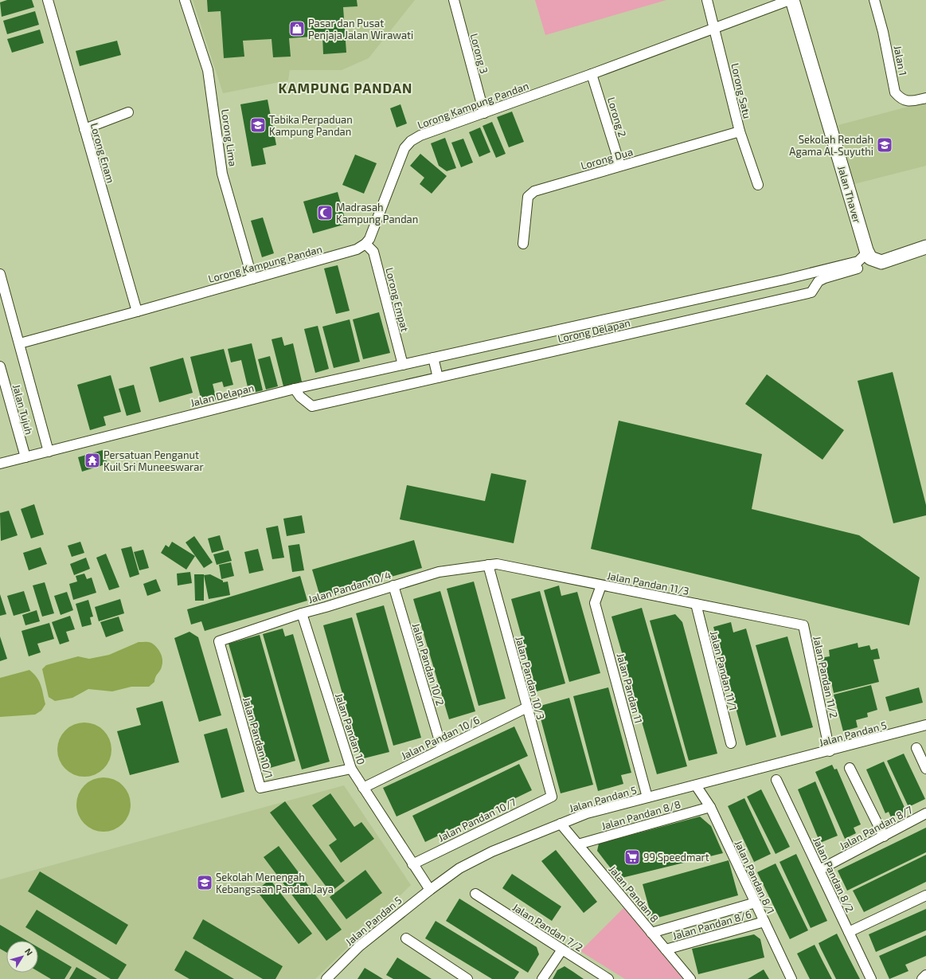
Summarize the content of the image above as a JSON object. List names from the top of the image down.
{
  "streets": {
    "street": [
      "Lorong 3",
      "Jalan 1",
      "Lorong Satu",
      "Lorong Kampung Pandan",
      "Lorong 2",
      "Lorong Lima",
      "Lorong Enam",
      "Lorong Dua",
      "Jalan Thaver",
      "Lorong Empat",
      "Lorong Delapan",
      "Jalan Delapan",
      "Jalan Tujuh",
      "Jalan Pandan 11/3",
      "Jalan Pandan 10/4",
      "Jalan Pandan 10/2",
      "Jalan Pandan 11/1",
      "Jalan Pandan 11/2",
      "Jalan Pandan 10/3",
      "Jalan Pandan 11",
      "Jalan Pandan 10",
      "Jalan Pandan 5",
      "Jalan Pandan 10/1",
      "Jalan Pandan 10/6",
      "Jalan Pandan 8/8",
      "Jalan Pandan 10/7",
      "Jalan Pandan 8/7",
      "Jalan Pandan 8/2",
      "Jalan Pandan 8/1",
      "Jalan Pandan 8",
      "Jalan Pandan 8/6",
      "Jalan Pandan 7/2"
    ]
  },
  "crossings": [
    ["Lorong 3", "Lorong Kampung Pandan"],
    ["Lorong Satu", "Lorong Kampung Pandan"],
    ["Lorong Satu", "Lorong Dua"],
    ["Lorong Kampung Pandan", "Lorong 2"],
    ["Lorong Kampung Pandan", "Lorong Lima"],
    ["Lorong Kampung Pandan", "Lorong Enam"],
    ["Lorong Kampung Pandan", "Lorong Empat"],
    ["Lorong 2", "Lorong Dua"],
    ["Jalan Thaver", "Lorong Delapan"],
    ["Lorong Empat", "Lorong Delapan"],
    ["Lorong Empat", "Jalan Delapan"],
    ["Lorong Delapan", "Jalan Delapan"],
    ["Jalan Delapan", "Jalan Tujuh"],
    ["Jalan Pandan 11/3", "Jalan Pandan 10/4"],
    ["Jalan Pandan 11/3", "Jalan Pandan 11/1"],
    ["Jalan Pandan 11/3", "Jalan Pandan 11/2"],
    ["Jalan Pandan 11/3", "Jalan Pandan 10/3"],
    ["Jalan Pandan 11/3", "Jalan Pandan 11"],
    ["Jalan Pandan 10/4", "Jalan Pandan 10/2"],
    ["Jalan Pandan 10/4", "Jalan Pandan 10/3"],
    ["Jalan Pandan 10/4", "Jalan Pandan 10"],
    ["Jalan Pandan 10/4", "Jalan Pandan 10/1"],
    ["Jalan Pandan 10/2", "Jalan Pandan 10/6"],
    ["Jalan Pandan 11/2", "Jalan Pandan 5"],
    ["Jalan Pandan 10/3", "Jalan Pandan 10/6"],
    ["Jalan Pandan 10/3", "Jalan Pandan 10/7"],
    ["Jalan Pandan 11", "Jalan Pandan 5"],
    ["Jalan Pandan 10", "Jalan Pandan 5"],
    ["Jalan Pandan 10", "Jalan Pandan 10/1"],
    ["Jalan Pandan 10", "Jalan Pandan 10/6"],
    ["Jalan Pandan 10", "Jalan Pandan 10/7"],
    ["Jalan Pandan 5", "Jalan Pandan 8/1"],
    ["Jalan Pandan 5", "Jalan Pandan 8"],
    ["Jalan Pandan 8/8", "Jalan Pandan 8/1"],
    ["Jalan Pandan 8/8", "Jalan Pandan 8"],
    ["Jalan Pandan 8/7", "Jalan Pandan 8/2"],
    ["Jalan Pandan 8/1", "Jalan Pandan 8/6"],
    ["Jalan Pandan 8", "Jalan Pandan 8/6"]
  ],
  "districts": ["KAMPUNG PANDAN"],
  "places": {
    "shop": ["Pasar dan Pusat Penjaja Jalan Wirawati"],
    "school or university": ["Tabika Perpaduan Kampung Pandan", "Sekolah Rendah Agama Al-Suyuthi", "Sekolah Menengah Kebangsaan Pandan Jaya"],
    "mosque": ["Madrasah Kampung Pandan"],
    "temple": ["Persatuan Penganut Kuil Sri Muneeswarar"],
    "supermarket": ["99 Speedmart"]
  },
  "north": "top right"
}
